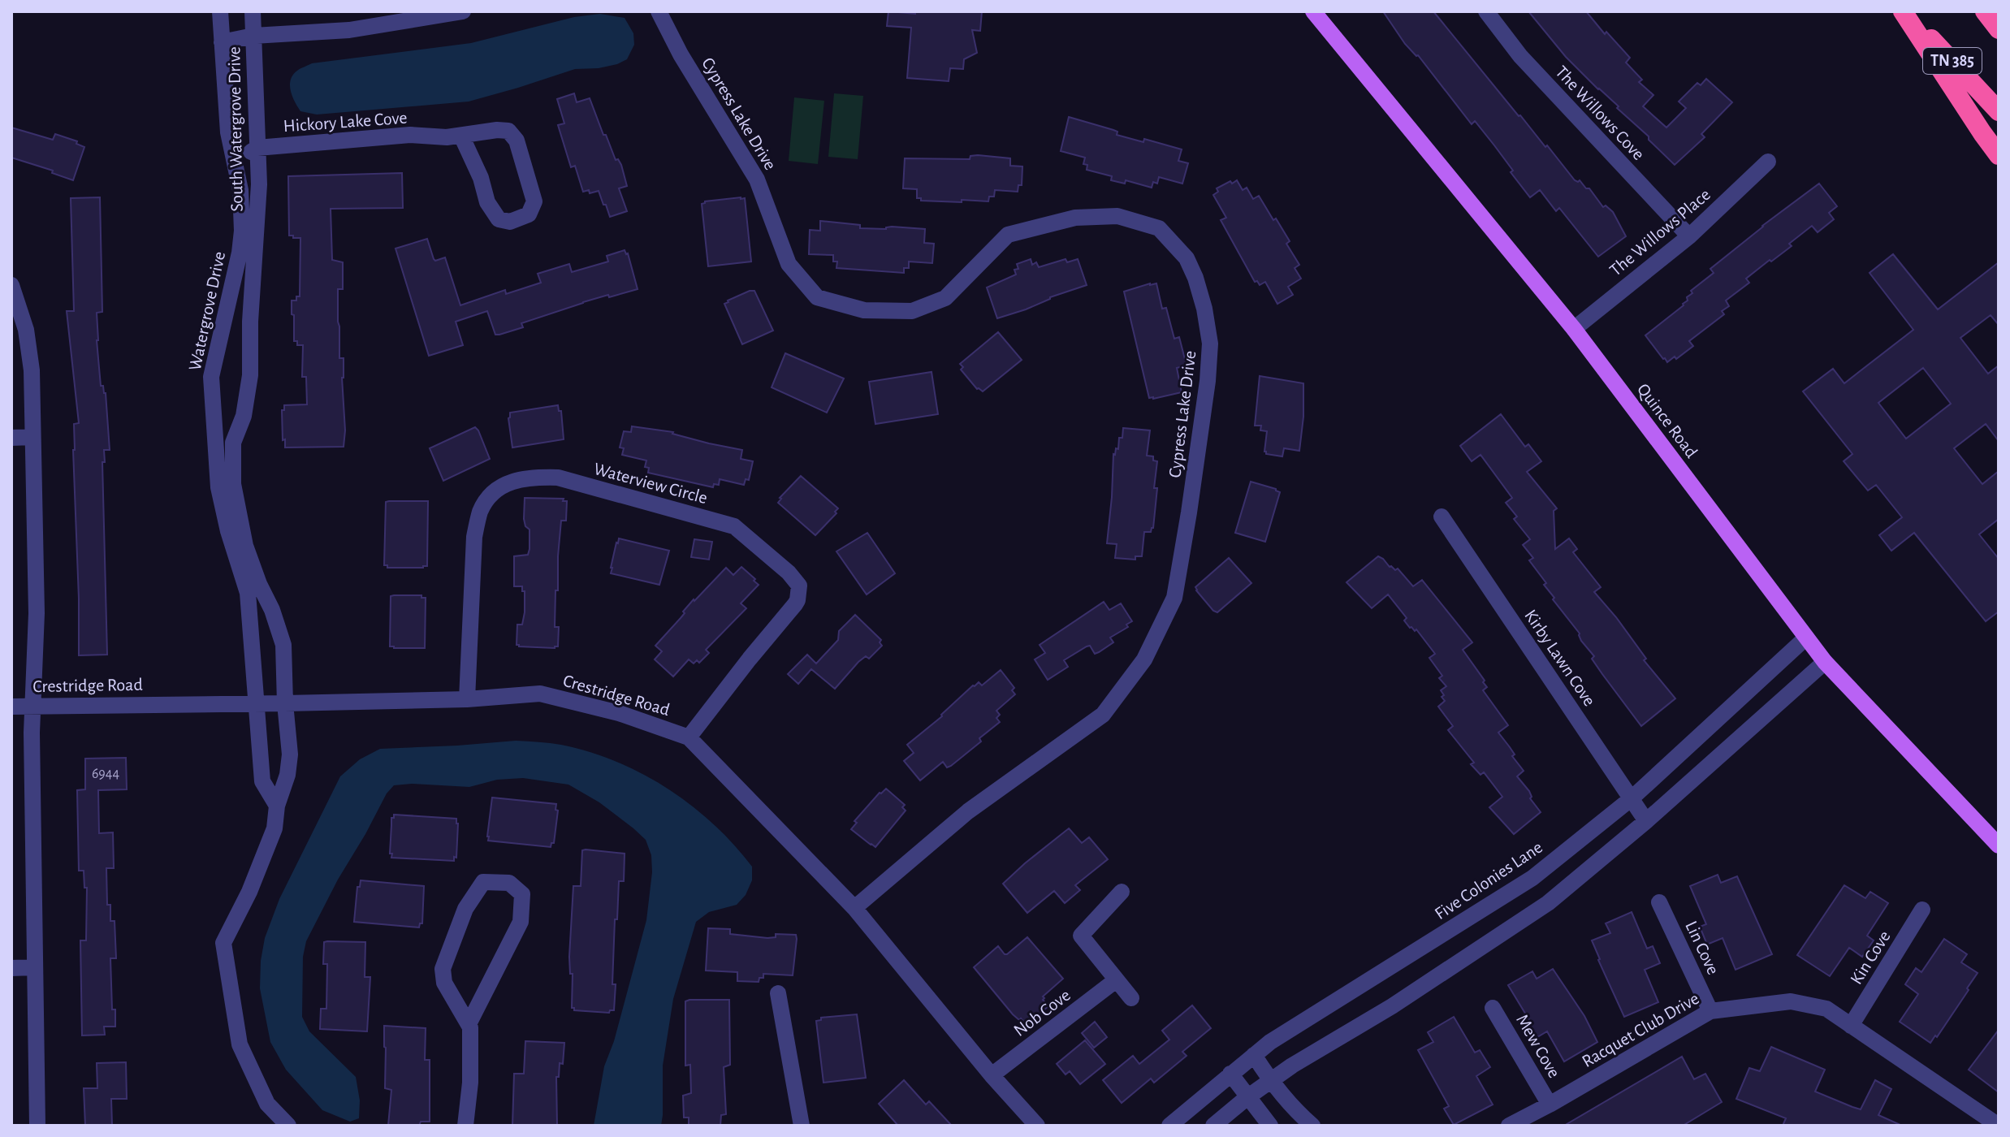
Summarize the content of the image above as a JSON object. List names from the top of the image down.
{
  "streets": {
    "highway": ["TN 385"],
    "main road": ["Quince Road"],
    "street": [
      "The Willows Cove",
      "Cypress Lake Drive",
      "Hickory Lake Cove",
      "South Watergrove Drive",
      "The Willows Place",
      "Watergrove Drive",
      "Waterview Circle",
      "Kirby Lawn Cove",
      "Crestridge Road",
      "Five Colonies Lane",
      "Lin Cove",
      "Kin Cove",
      "Nob Cove",
      "Racquet Club Drive",
      "Mew Cove"
    ]
  },
  "crossings": [
    ["The Willows Cove", "The Willows Place"],
    ["Cypress Lake Drive", "Crestridge Road"],
    ["Hickory Lake Cove", "South Watergrove Drive"],
    ["Hickory Lake Cove", "Watergrove Drive"],
    ["South Watergrove Drive", "Crestridge Road"],
    ["The Willows Place", "Quince Road"],
    ["Watergrove Drive", "Crestridge Road"],
    ["Quince Road", "Five Colonies Lane"],
    ["Waterview Circle", "Crestridge Road"],
    ["Kirby Lawn Cove", "Five Colonies Lane"],
    ["Crestridge Road", "Nob Cove"],
    ["Lin Cove", "Racquet Club Drive"],
    ["Kin Cove", "Racquet Club Drive"],
    ["Racquet Club Drive", "Mew Cove"]
  ],
  "house_numbers": ["6944"]
}
